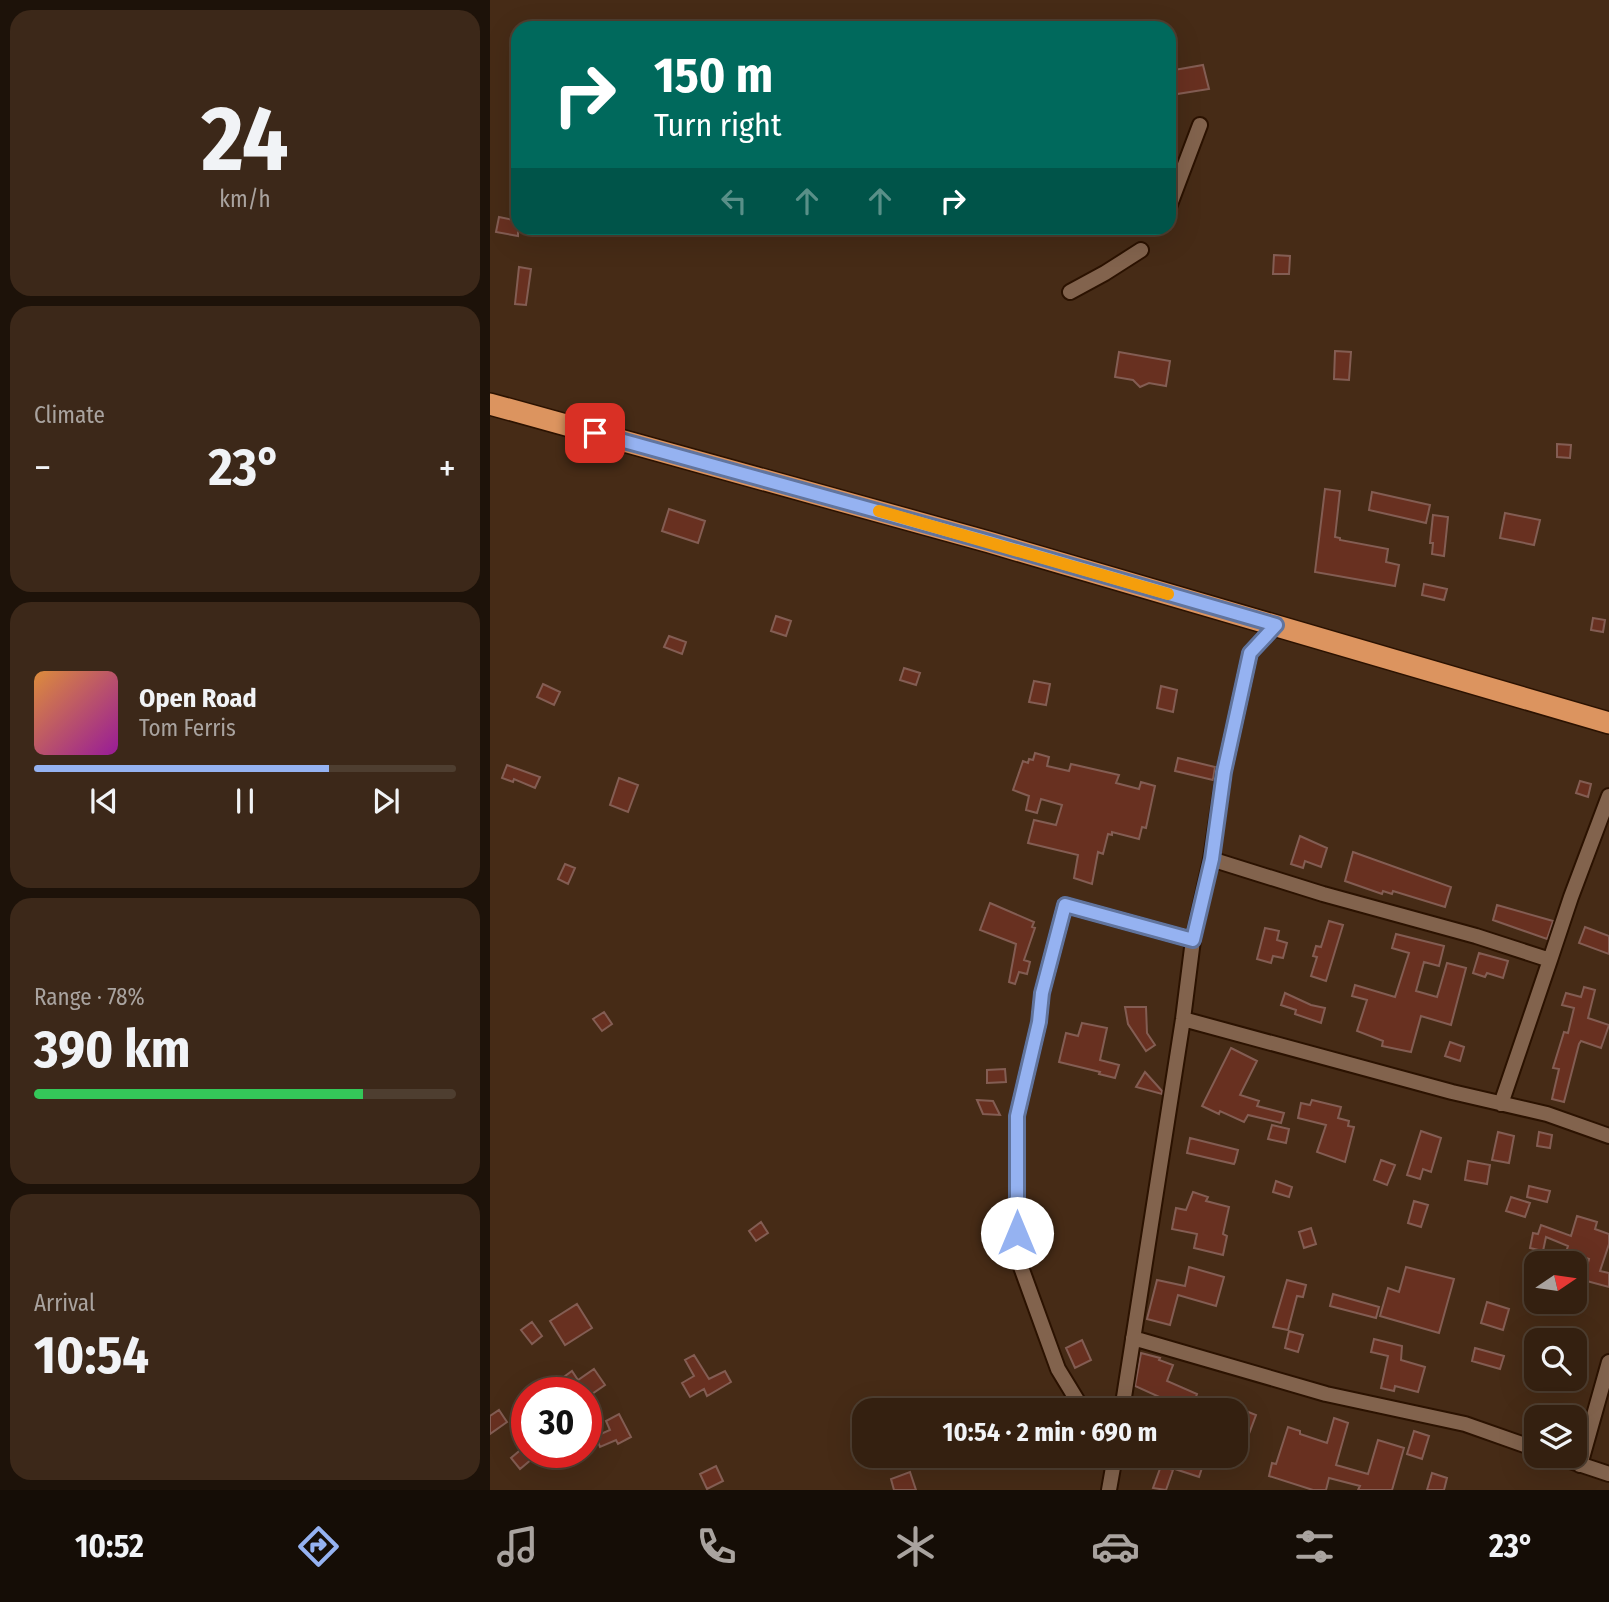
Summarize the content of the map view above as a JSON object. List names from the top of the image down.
{
  "north": "right",
  "page": {
    "tile": [
      ["24", "km/h"],
      "Climate",
      ["Range · 78%", "390 km"],
      ["Arrival", "10:54"]
    ],
    "turn": ["150 m", "Turn right"],
    "heat": ["−", "23°", "+"],
    "song": ["Open Road", "Tom Ferris"],
    "limit": "30",
    "trip": "10:54 · 2 min · 690 m",
    "tabs": ["10:52", "23°"]
  }
}
